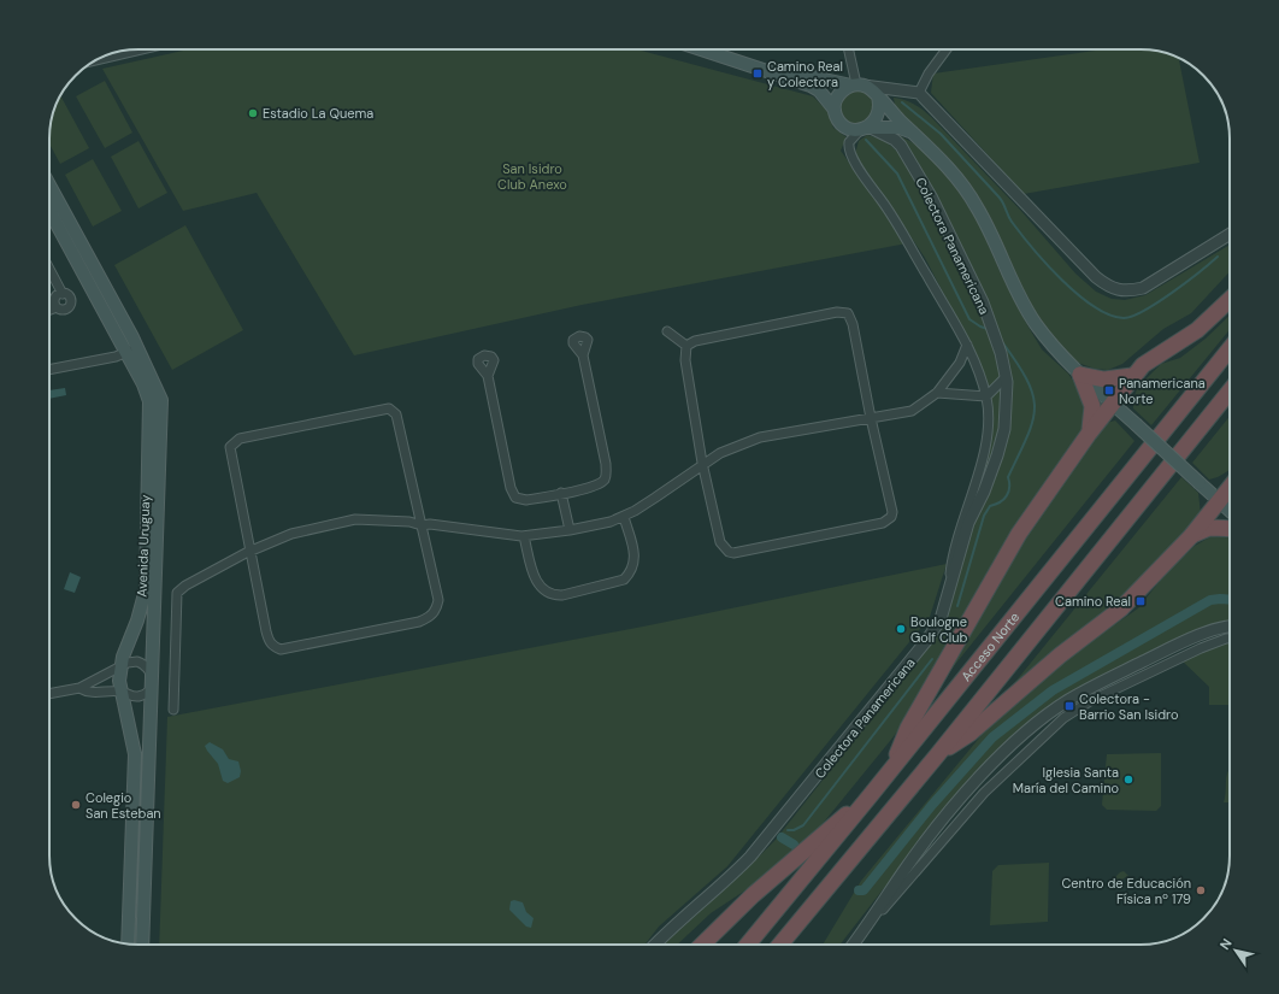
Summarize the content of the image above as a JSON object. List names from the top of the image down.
{
  "streets": {
    "highway": ["Acceso Norte"],
    "main road": ["Avenida Uruguay"],
    "street": ["Colectora Panamericana"]
  },
  "parks": ["San Isidro Club Anexo"],
  "places": {
    "transit": [
      "Camino Real y Colectora",
      "Panamericana Norte",
      "Camino Real",
      "Colectora - Barrio San Isidro"
    ],
    "other": [
      "Estadio La Quema",
      "Boulogne Golf Club",
      "Iglesia Santa María del Camino",
      "Colegio San Esteban",
      "Centro de Educación Física nº 179"
    ]
  },
  "north": "top left"
}
